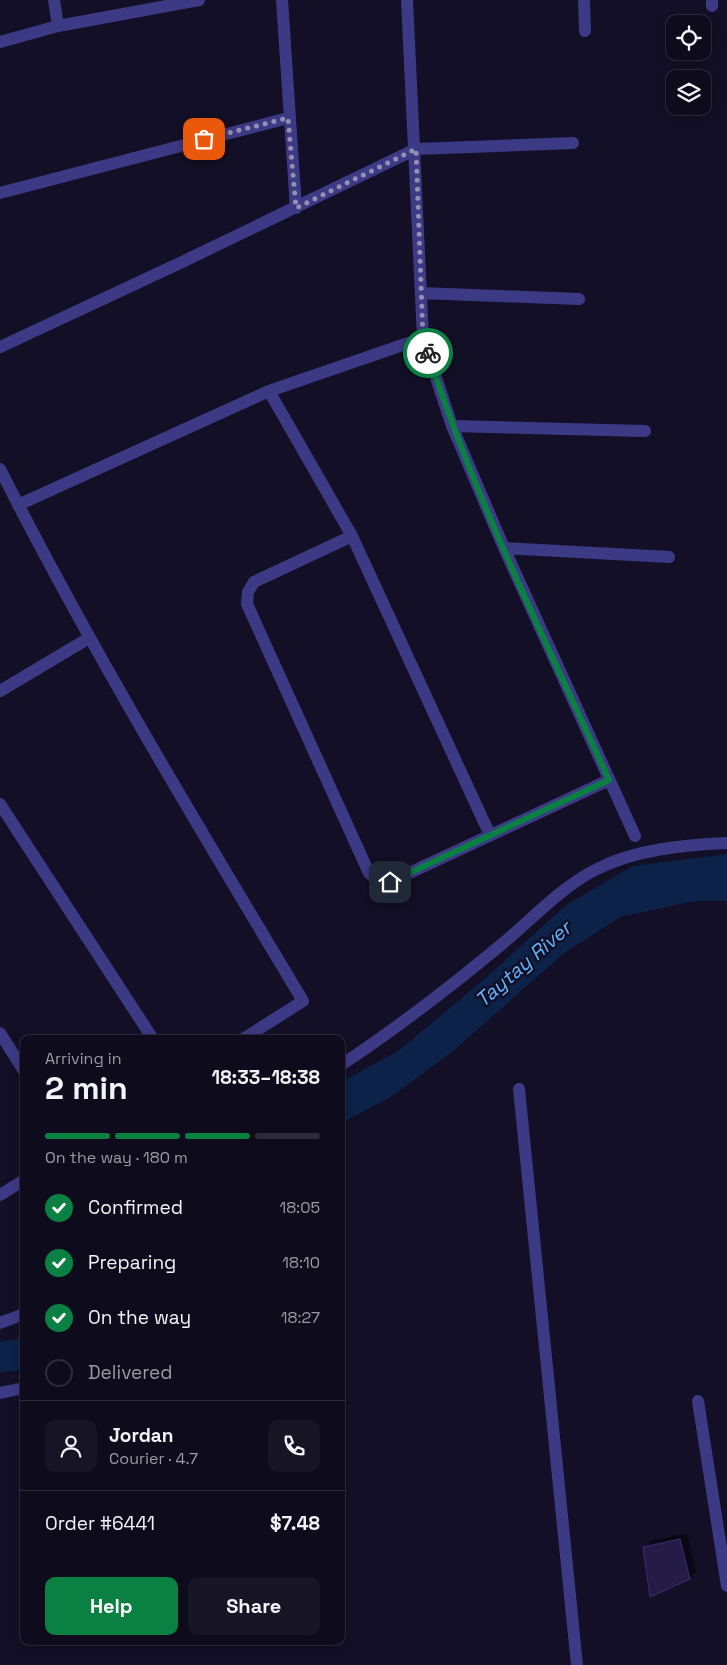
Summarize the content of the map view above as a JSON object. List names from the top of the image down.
{
  "water": ["Taytay River"],
  "page": {
    "heading": ["2 min", "Arriving in", "18:33–18:38"],
    "panel": [
      "Jordan",
      "Courier · 4.7",
      "Order #6441",
      "$7.48"
    ],
    "bar": "On the way · 180 m",
    "list": [
      ["Confirmed", "18:05"],
      ["Preparing", "18:10"],
      ["On the way", "18:27"],
      "Delivered"
    ],
    "buttons": ["Help", "Share"]
  }
}
